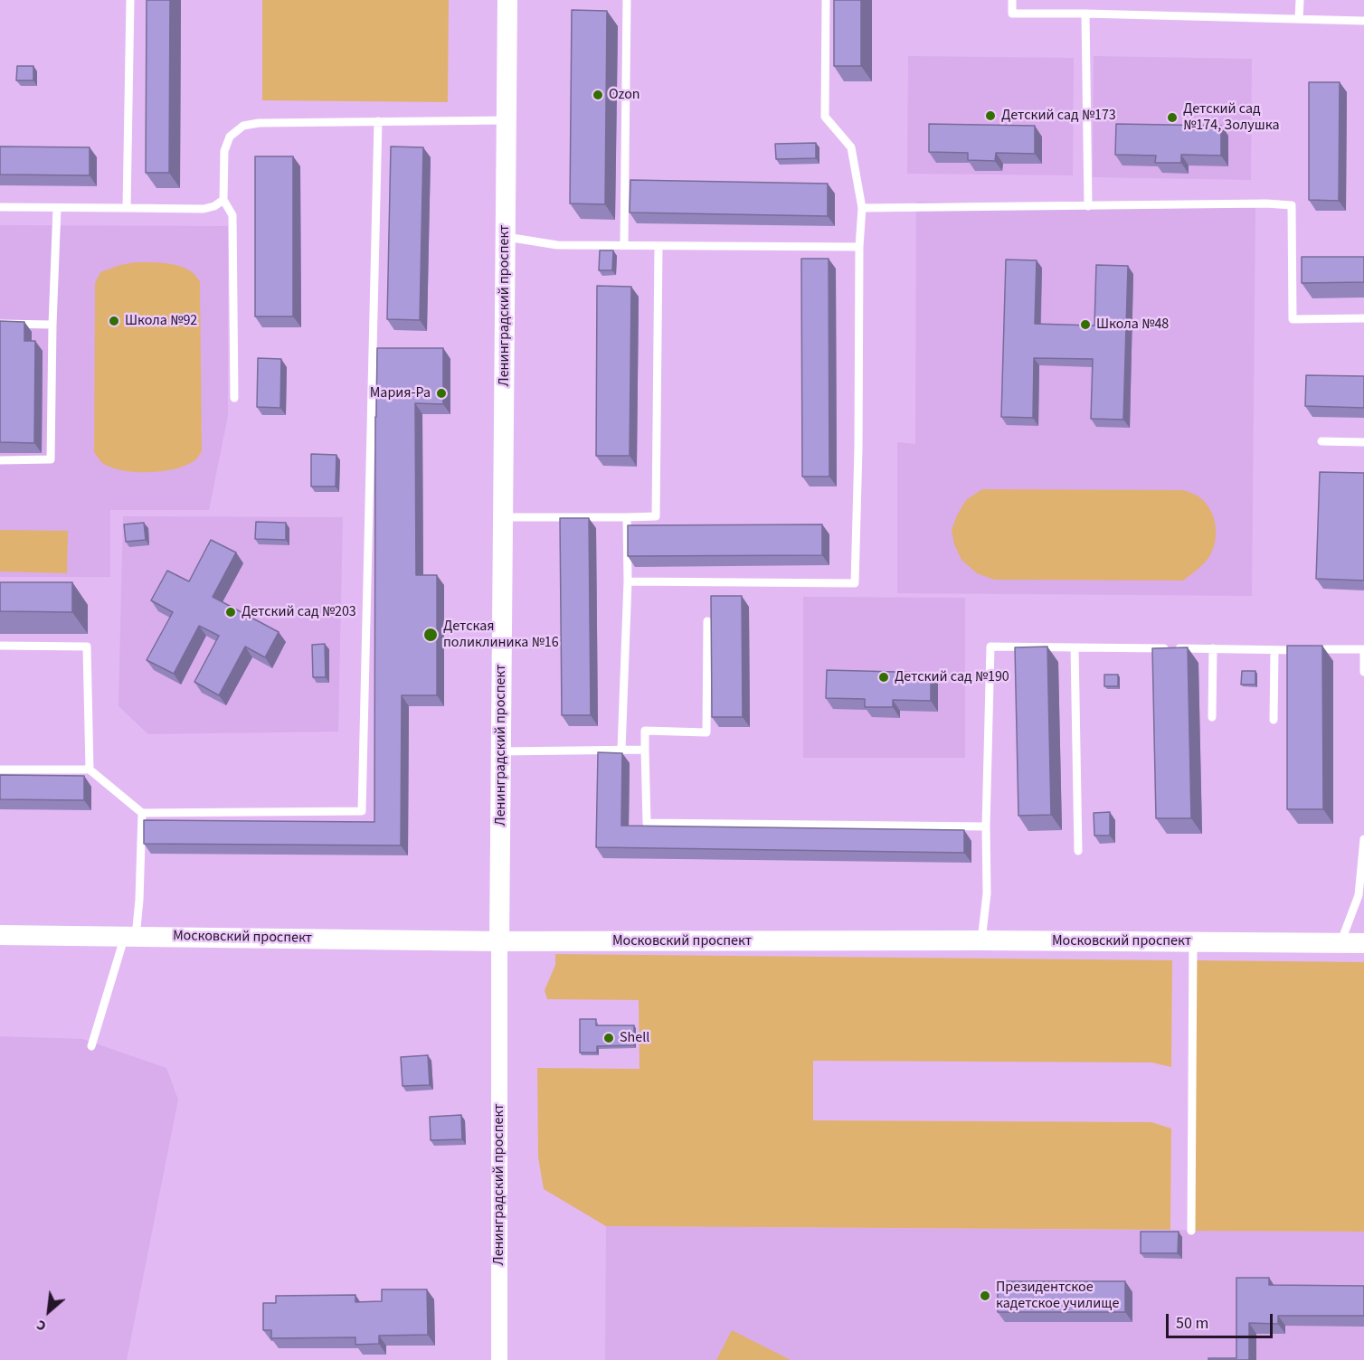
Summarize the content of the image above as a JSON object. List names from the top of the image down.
{
  "streets": {
    "street": ["Ленинградский проспект", "Московский проспект"]
  },
  "crossings": [
    ["Ленинградский проспект", "Московский проспект"]
  ],
  "places": [
    "Ozon",
    "Детский сад №173",
    "Детский сад №174, Золушка",
    "Школа №92",
    "Школа №48",
    "Мария-Ра",
    "Детский сад №203",
    "Детская поликлиника №16",
    "Детский сад №190",
    "Shell",
    "Президентское кадетское училище"
  ],
  "scale_bar": "50 m",
  "north": "bottom left"
}
